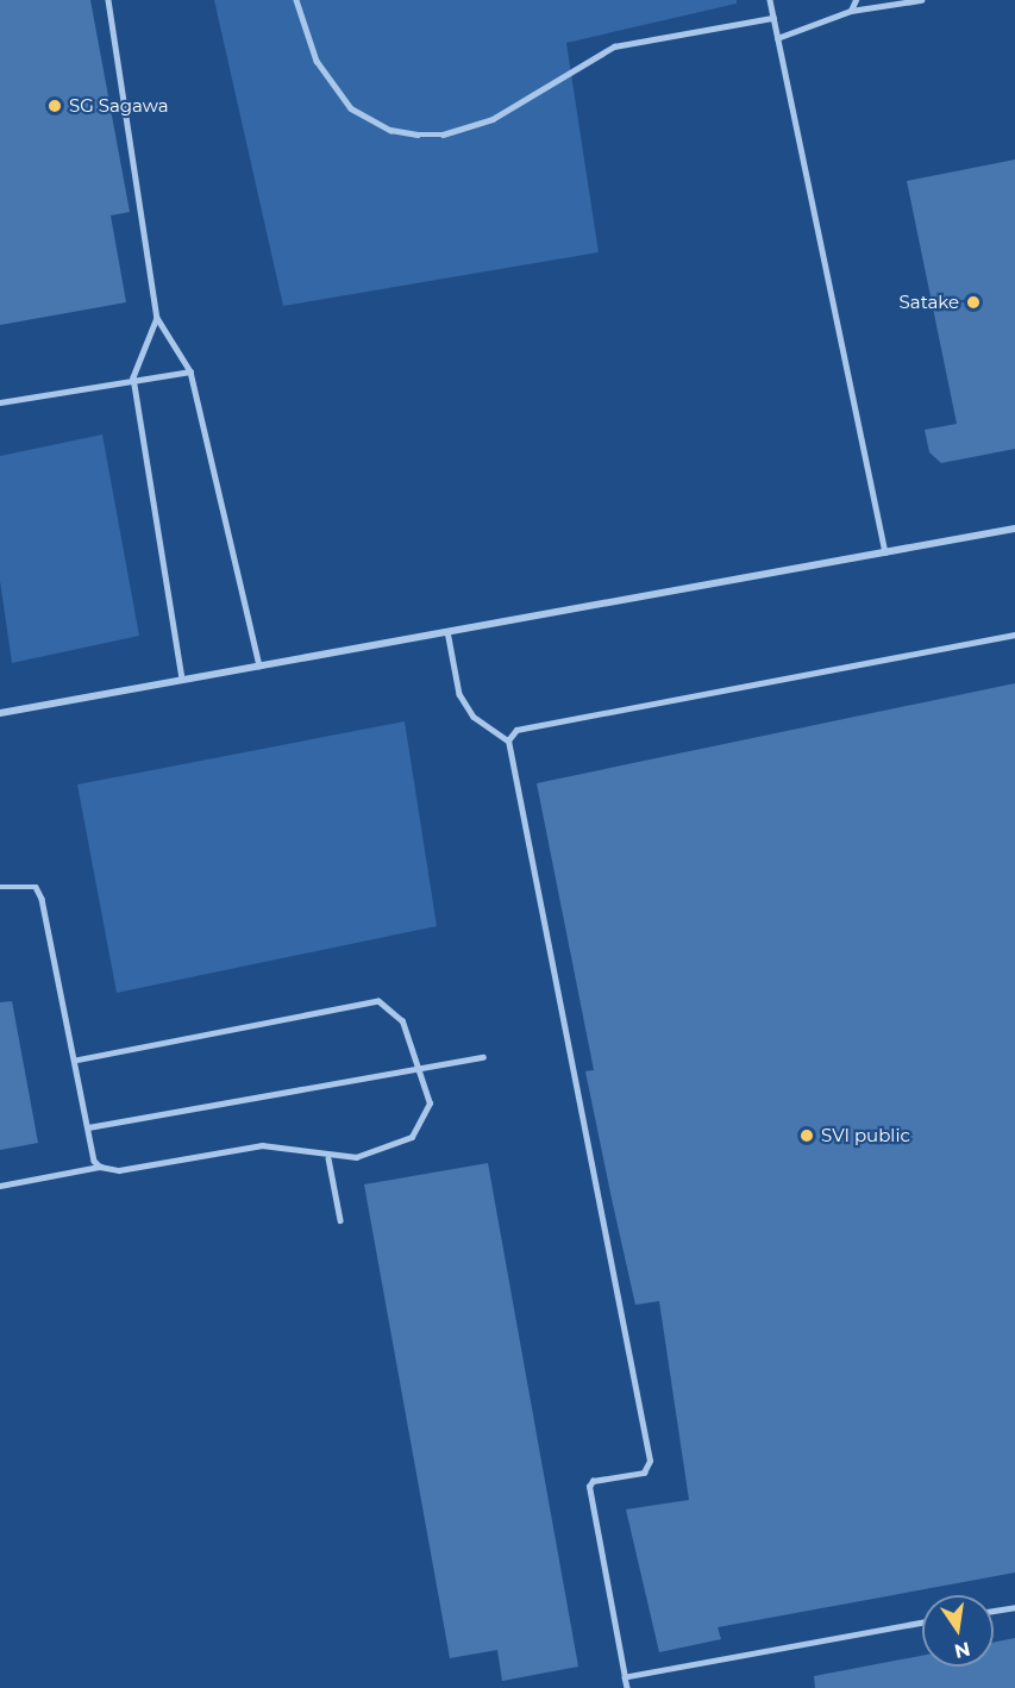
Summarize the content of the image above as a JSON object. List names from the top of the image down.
{
  "places": ["SG Sagawa", "Satake", "SVI public"],
  "north": "bottom"
}
